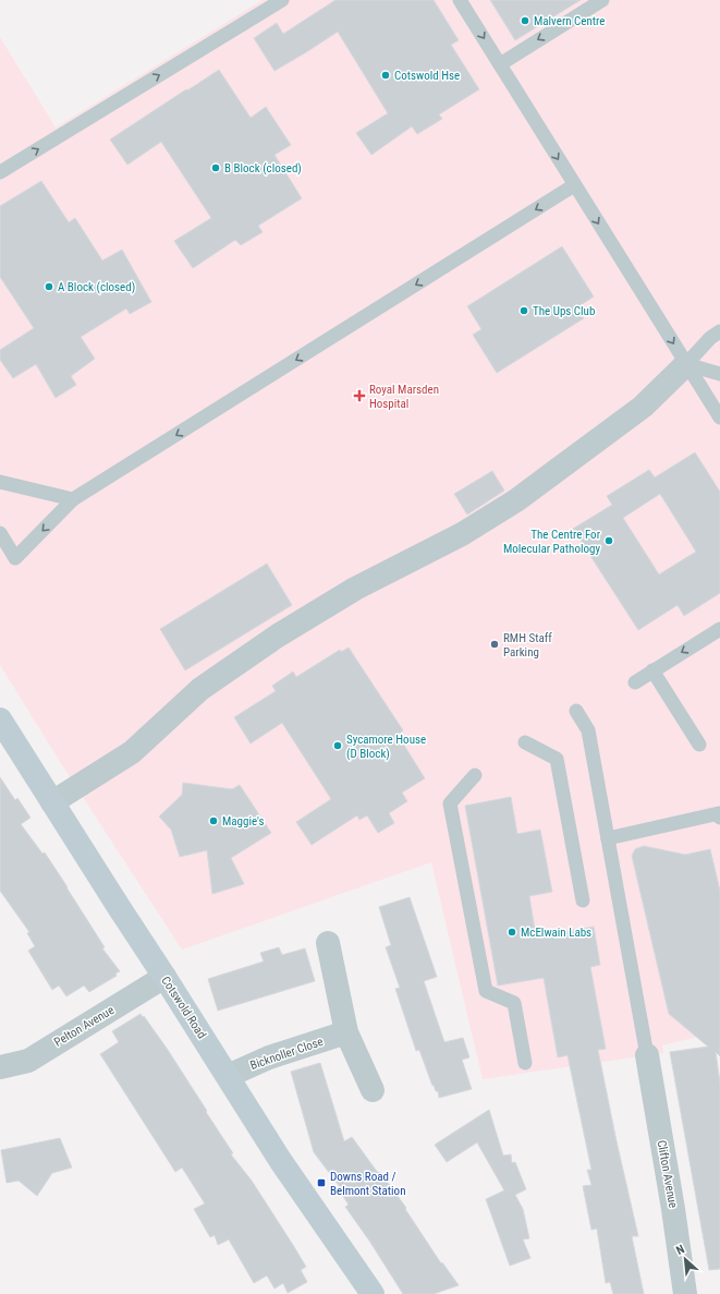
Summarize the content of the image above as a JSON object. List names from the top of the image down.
{
  "streets": {
    "main road": ["Cotswold Road"],
    "street": ["Pelton Avenue", "Bicknoller Close", "Clifton Avenue"]
  },
  "crossings": [
    ["Cotswold Road", "Pelton Avenue"],
    ["Cotswold Road", "Bicknoller Close"]
  ],
  "places": {
    "other": [
      "Malvern Centre",
      "Cotswold Hse",
      "B Block (closed)",
      "A Block (closed)",
      "The Ups Club",
      "The Centre For Molecular Pathology",
      "RMH Staff Parking",
      "Sycamore House (D Block)",
      "Maggie's",
      "McElwain Labs"
    ],
    "health": ["Royal Marsden Hospital"],
    "transit": ["Downs Road / Belmont Station"]
  },
  "north": "top left"
}
